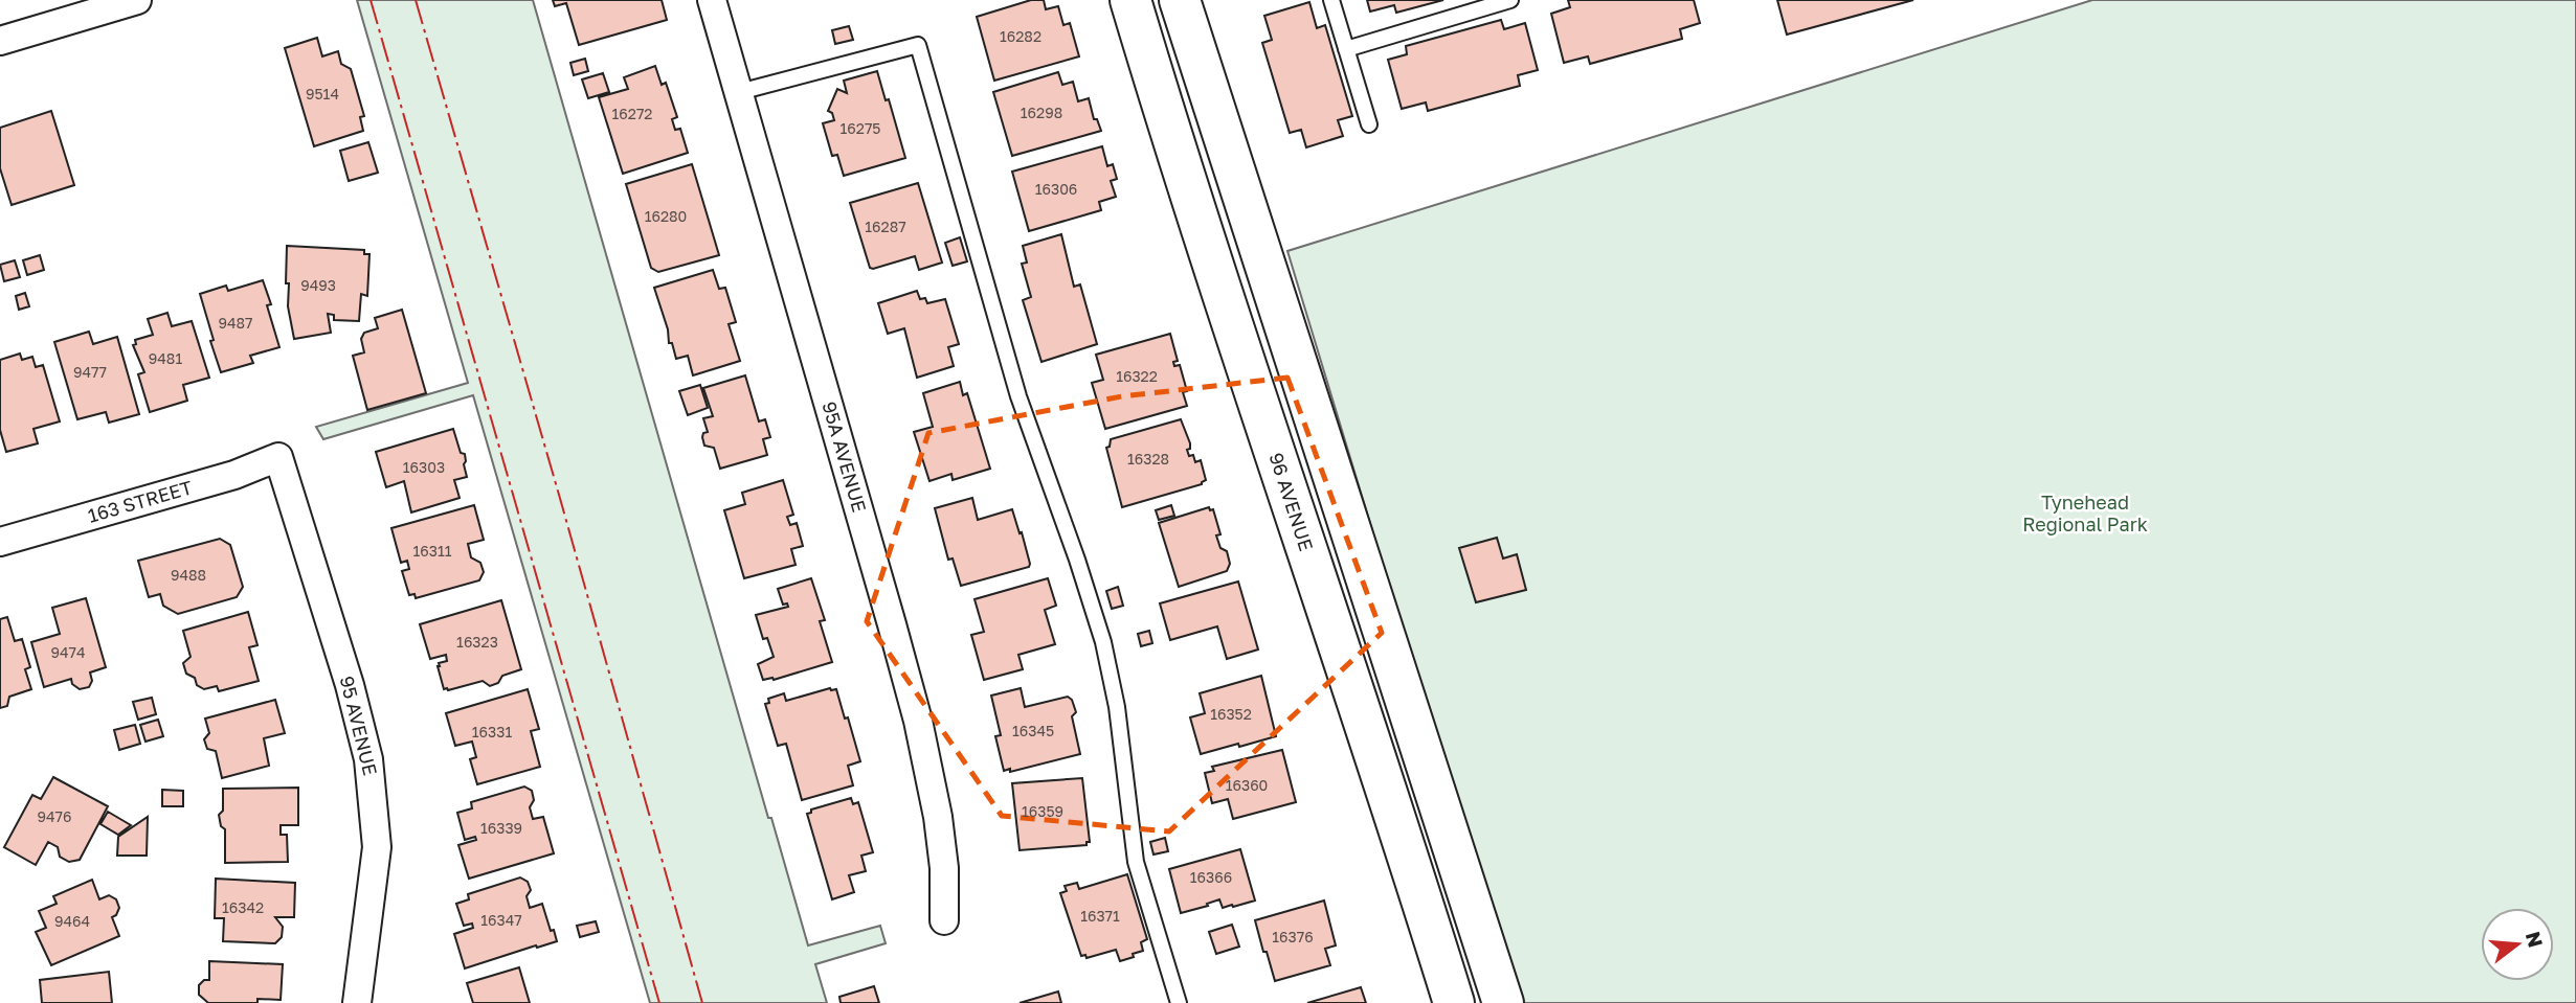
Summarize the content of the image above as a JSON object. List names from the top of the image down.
{
  "streets": {
    "main road": ["96 AVENUE"],
    "street": ["95A AVENUE", "163 STREET", "95 AVENUE"]
  },
  "crossings": [
    ["163 STREET", "95 AVENUE"]
  ],
  "parks": ["Tynehead Regional Park"],
  "house_numbers": [
    "16282",
    "9514",
    "16298",
    "16272",
    "16275",
    "16306",
    "16280",
    "16287",
    "9493",
    "9487",
    "9481",
    "9477",
    "16322",
    "16328",
    "16303",
    "16311",
    "9488",
    "16323",
    "9474",
    "16352",
    "16345",
    "16331",
    "16360",
    "16359",
    "9476",
    "16339",
    "16366",
    "16342",
    "16371",
    "16347",
    "9464",
    "16376"
  ],
  "north": "right"
}
